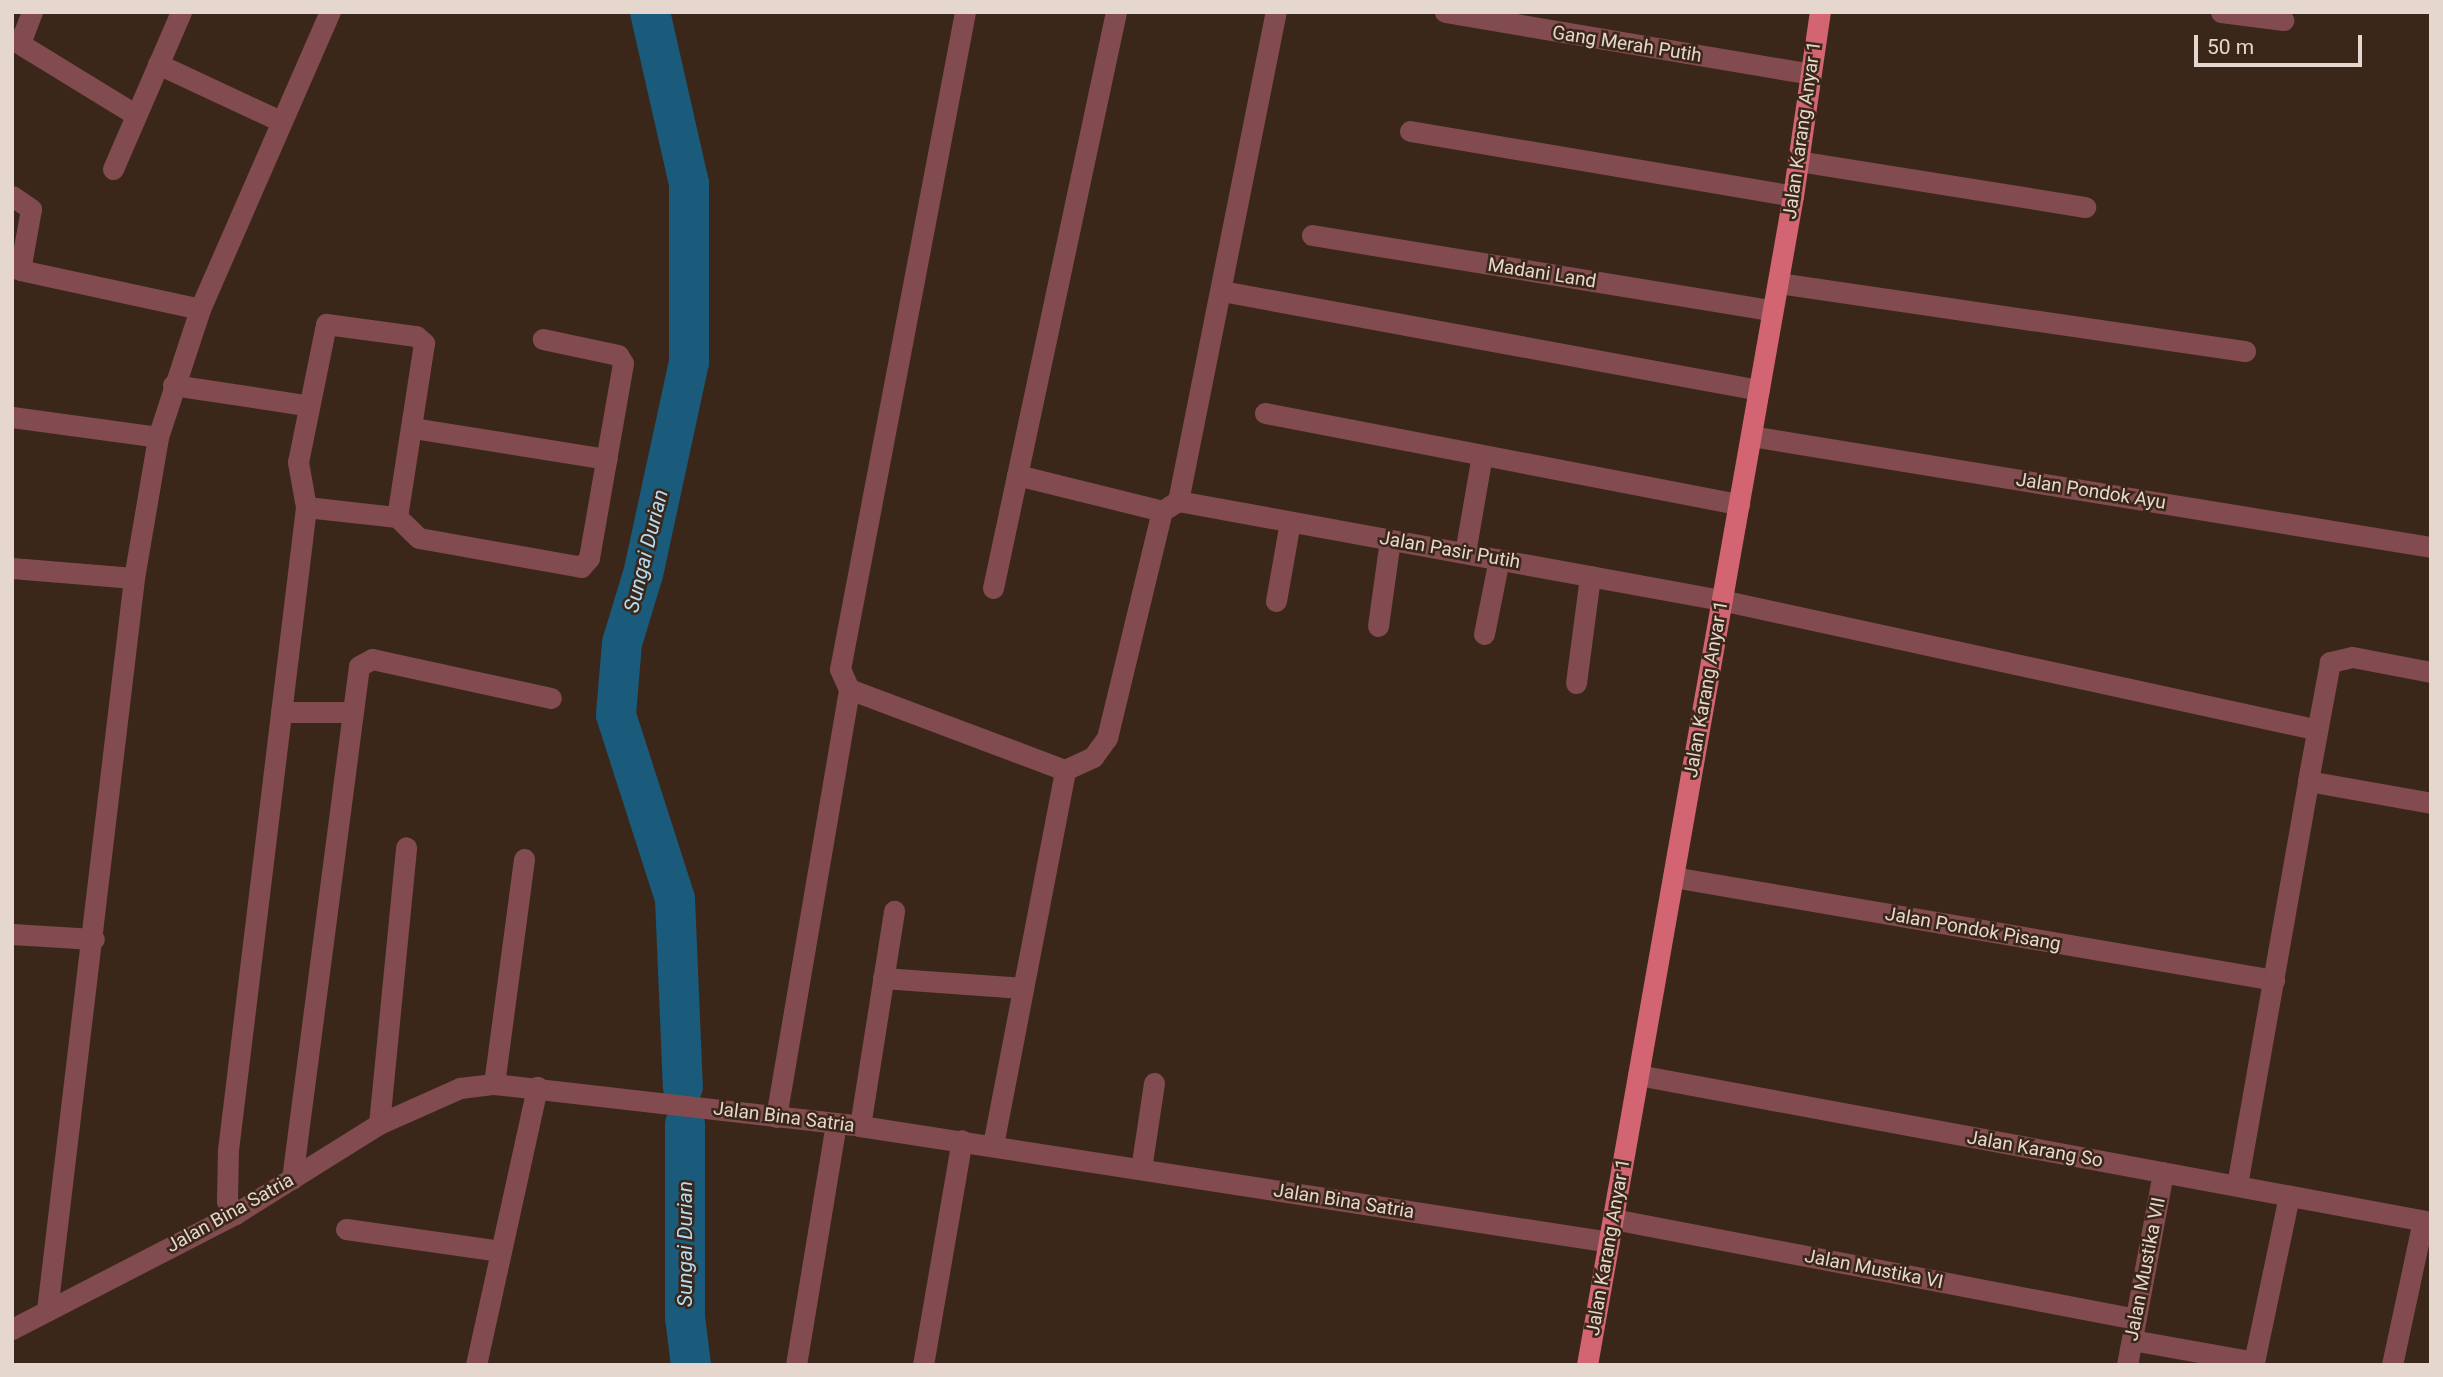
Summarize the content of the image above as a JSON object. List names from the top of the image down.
{
  "streets": {
    "main road": ["Jalan Karang Anyar 1"],
    "street": [
      "Gang Merah Putih",
      "Madani Land",
      "Jalan Pondok Ayu",
      "Jalan Pasir Putih",
      "Jalan Pondok Pisang",
      "Jalan Bina Satria",
      "Jalan Karang So",
      "Jalan Mustika VI",
      "Jalan Mustika VII"
    ]
  },
  "crossings": [
    ["Gang Merah Putih", "Jalan Karang Anyar 1"],
    ["Jalan Karang Anyar 1", "Madani Land"],
    ["Jalan Karang Anyar 1", "Jalan Pondok Ayu"],
    ["Jalan Karang Anyar 1", "Jalan Pasir Putih"],
    ["Jalan Karang Anyar 1", "Jalan Pondok Pisang"],
    ["Jalan Karang Anyar 1", "Jalan Bina Satria"],
    ["Jalan Karang Anyar 1", "Jalan Karang So"],
    ["Jalan Karang Anyar 1", "Jalan Mustika VI"],
    ["Jalan Karang So", "Jalan Mustika VII"],
    ["Jalan Mustika VI", "Jalan Mustika VII"]
  ],
  "water": ["Sungai Durian"],
  "scale_bar": "50 m"
}
